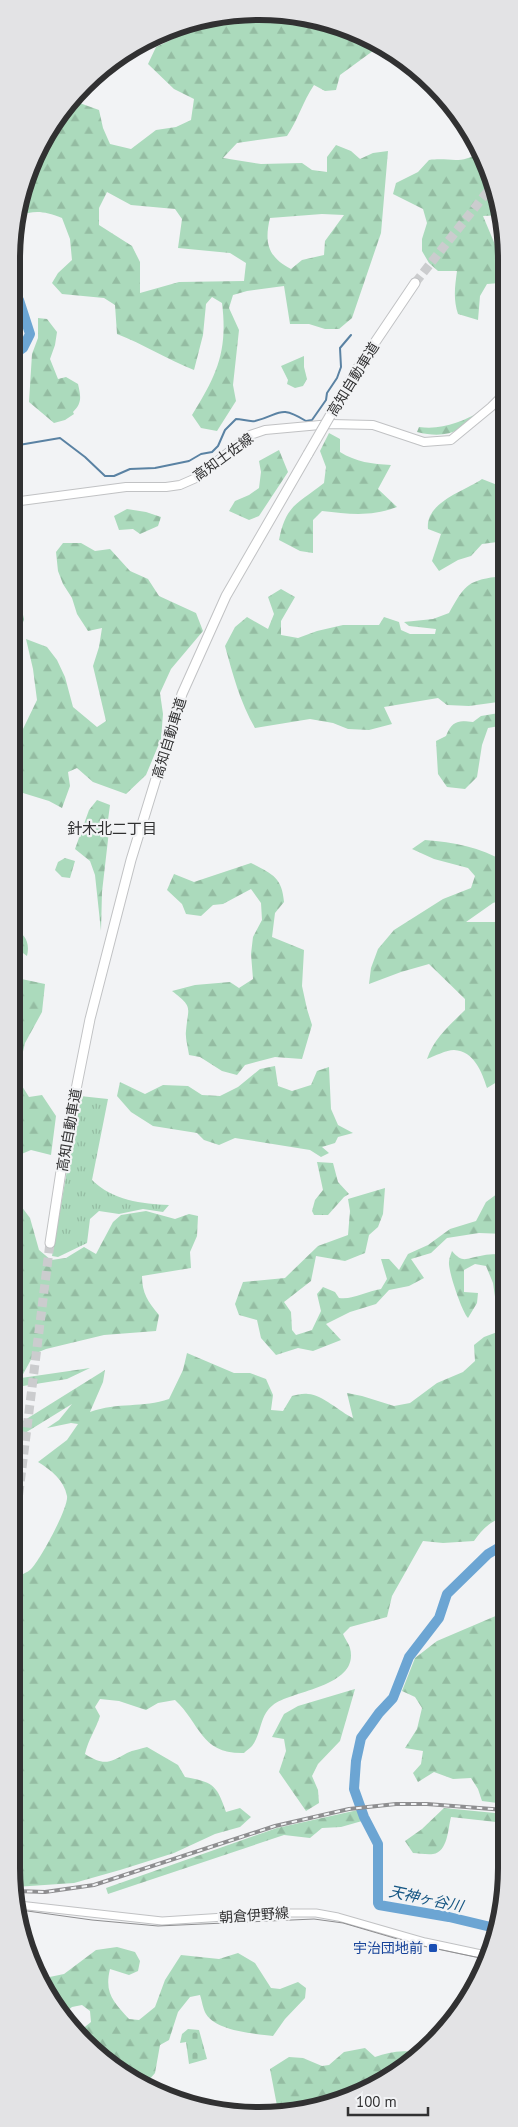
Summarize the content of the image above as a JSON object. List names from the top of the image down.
{
  "streets": {
    "highway": ["高知自動車道"],
    "main road": ["高知土佐線", "朝倉伊野線"]
  },
  "districts": ["針木北二丁目"],
  "water": ["天神ヶ谷川"],
  "places": {
    "transit": ["宇治団地前"]
  },
  "scale_bar": "100 m"
}
